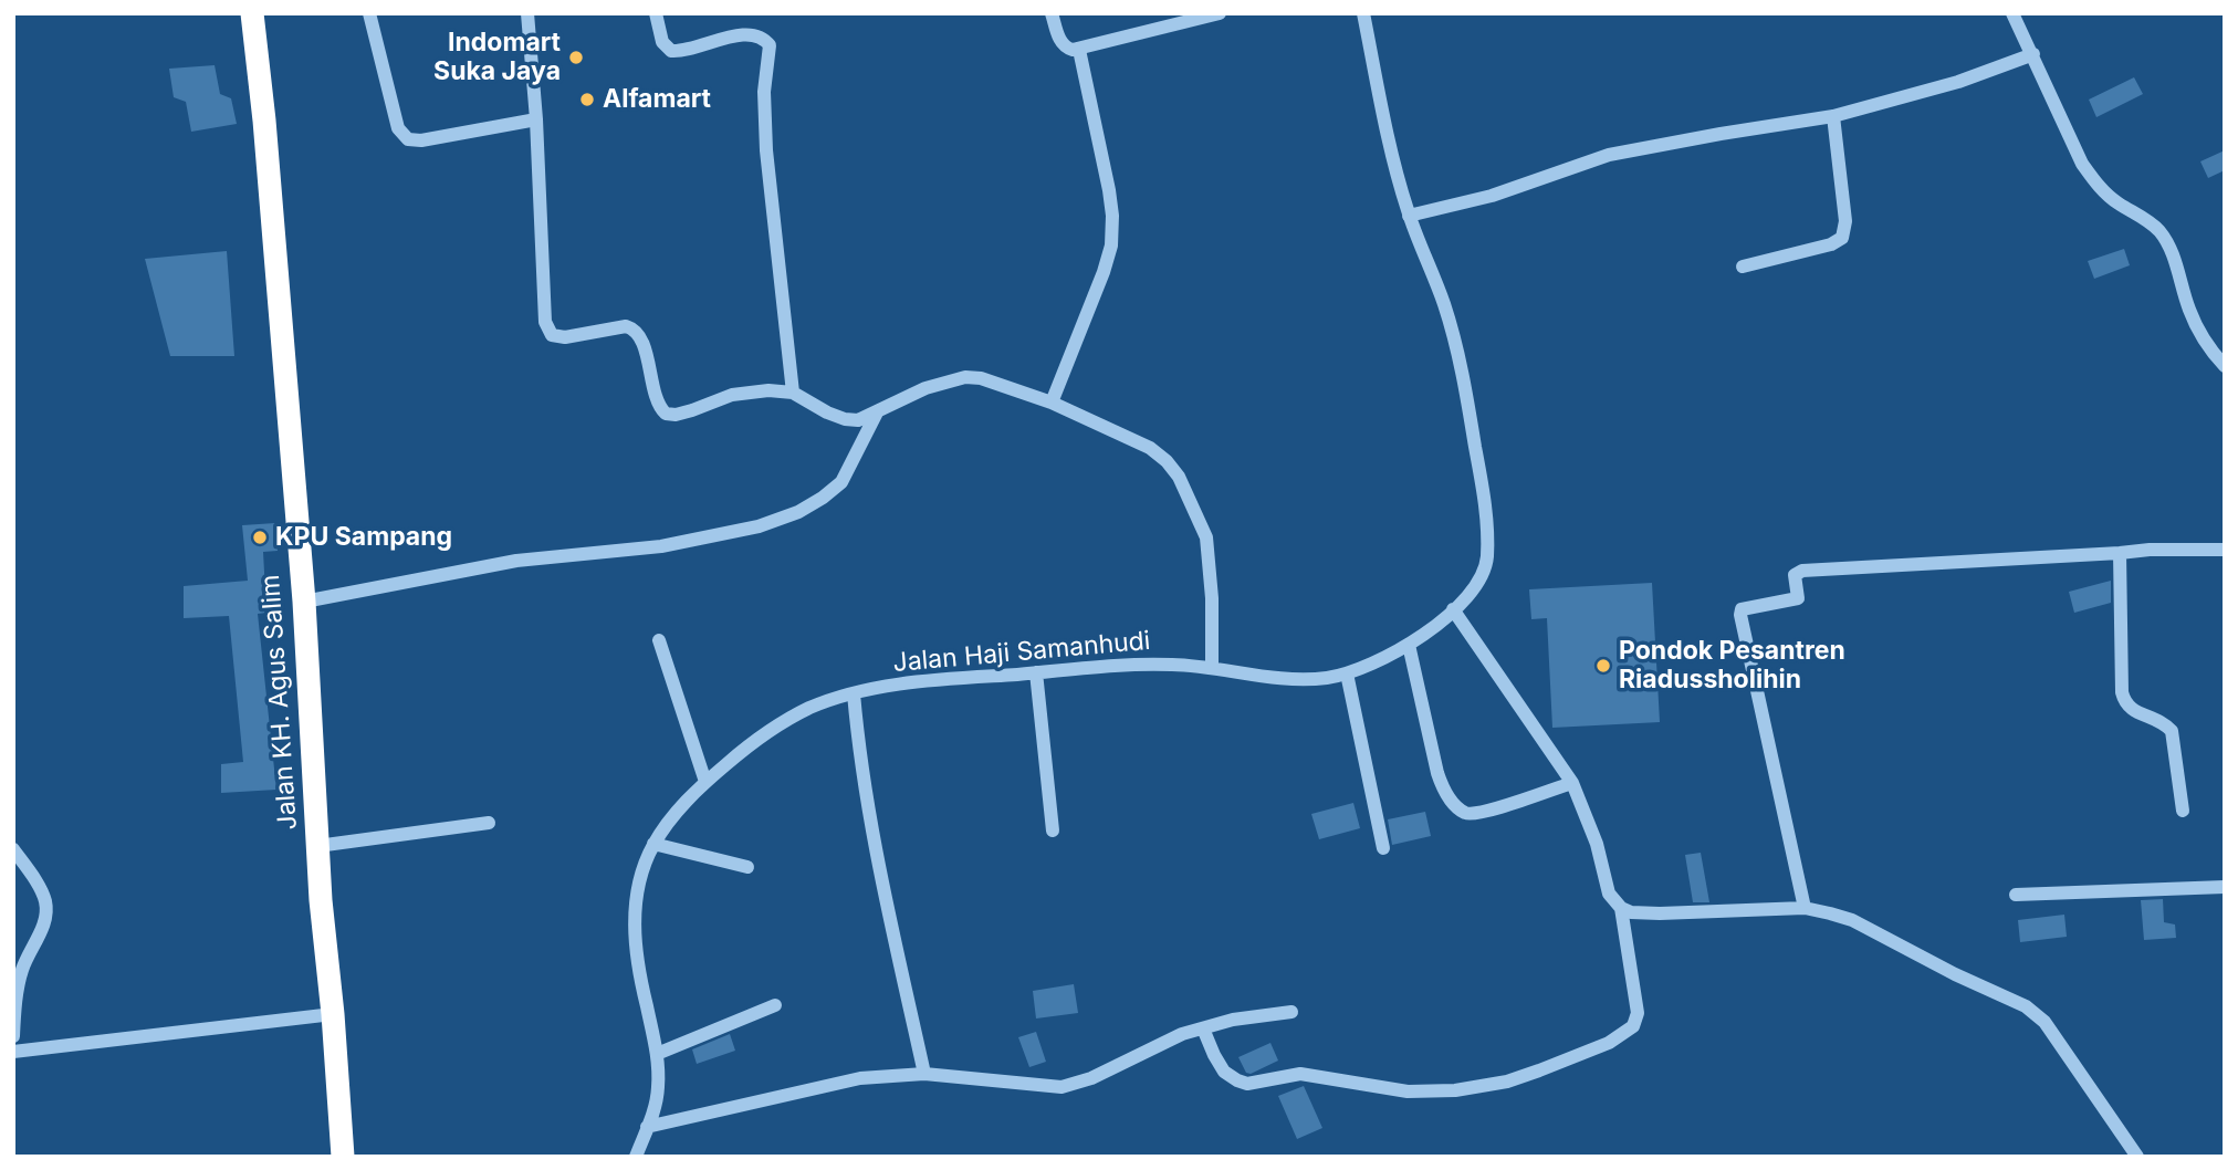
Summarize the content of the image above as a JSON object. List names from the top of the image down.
{
  "streets": {
    "highway": ["Jalan KH. Agus Salim"],
    "street": ["Jalan Haji Samanhudi"]
  },
  "places": [
    "Indomart Suka Jaya",
    "Alfamart",
    "KPU Sampang",
    "Pondok Pesantren Riadussholihin"
  ]
}
